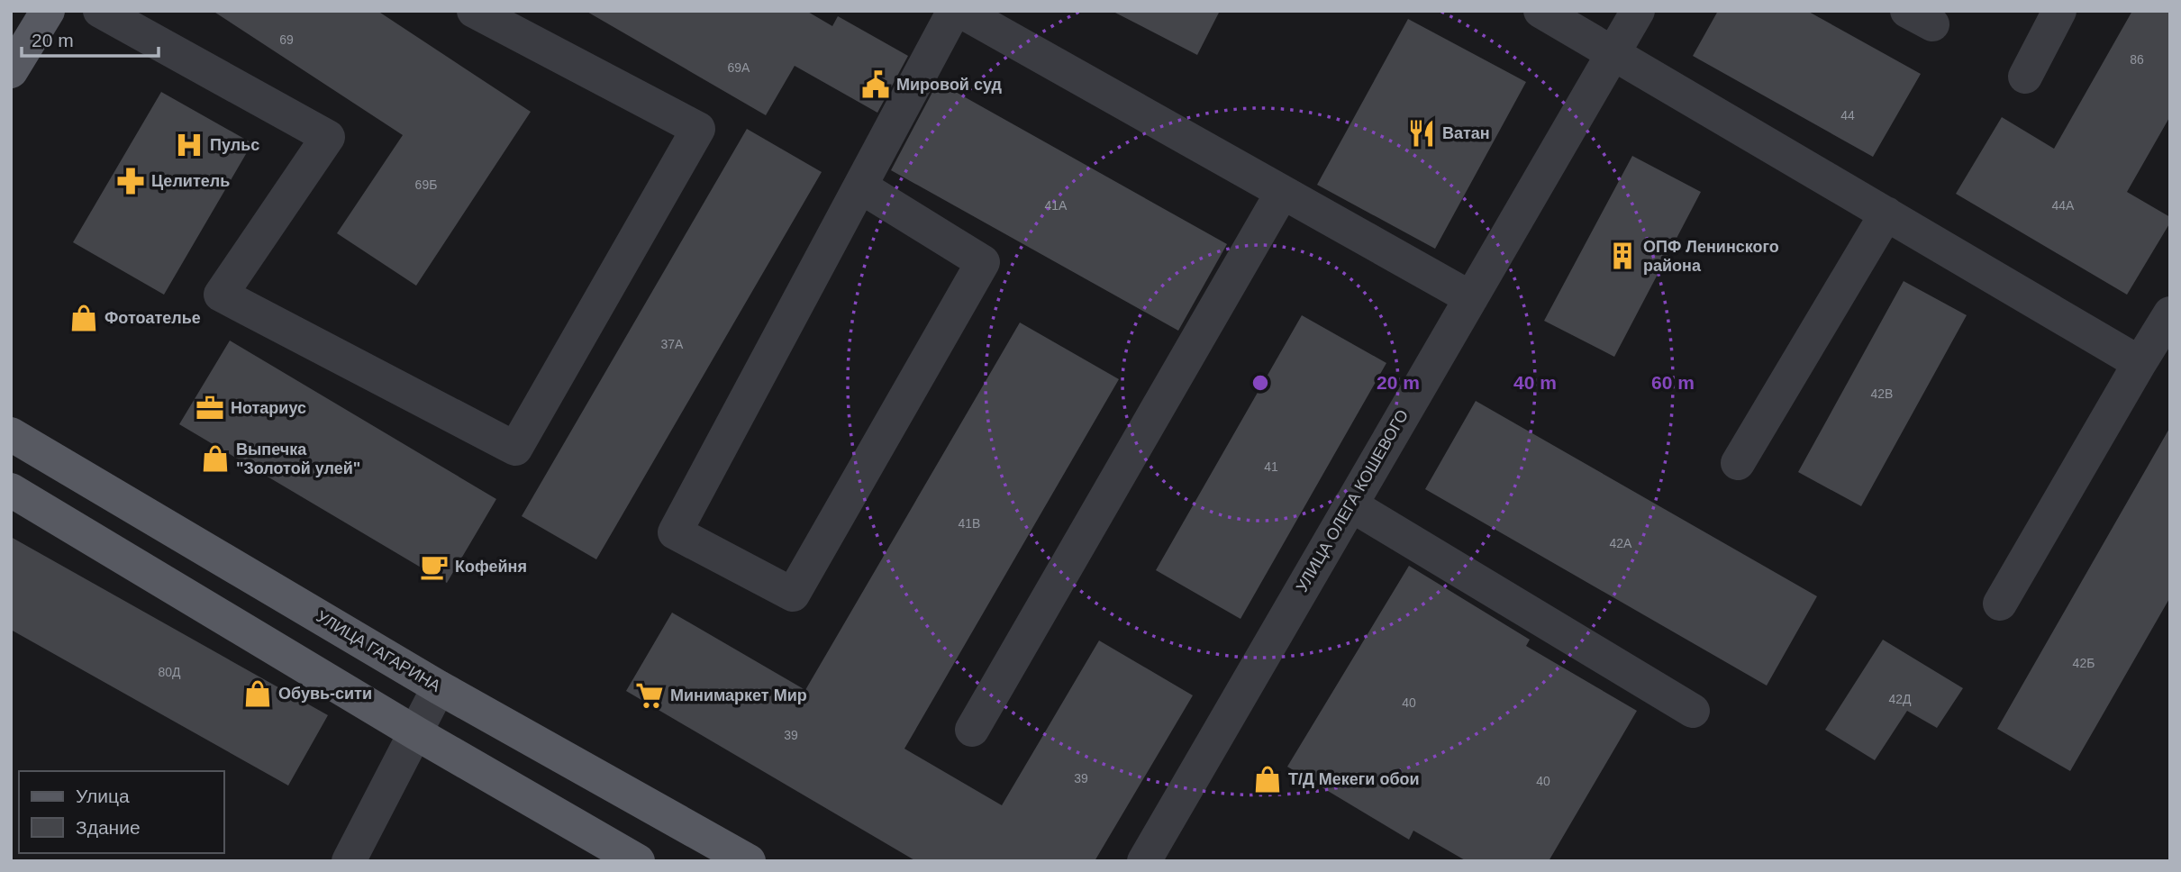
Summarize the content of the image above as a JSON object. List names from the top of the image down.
{
  "streets": {
    "main road": ["УЛИЦА ГАГАРИНА"],
    "street": ["УЛИЦА ОЛЕГА КОШЕВОГО"]
  },
  "places": {
    "public building": ["Мировой суд"],
    "restaurant": ["Ватан"],
    "hospital": ["Пульс"],
    "pharmacy": ["Целитель"],
    "building": ["ОПФ Ленинского района"],
    "shop": [
      "Фотоателье",
      "Выпечка \"Золотой улей\"",
      "Обувь-сити",
      "Т/Д Мекеги обои"
    ],
    "office": ["Нотариус"],
    "cafe": ["Кофейня"],
    "supermarket": ["Минимаркет Мир"]
  },
  "house_numbers": [
    "69",
    "86",
    "69А",
    "44",
    "69Б",
    "41А",
    "44А",
    "37А",
    "42В",
    "41",
    "41В",
    "42А",
    "42Б",
    "80Д",
    "42Д",
    "40",
    "39",
    "39",
    "40"
  ],
  "legend": ["Улица", "Здание"],
  "scale_bar": "20 m",
  "rings": ["20 m", "40 m", "60 m"]
}
